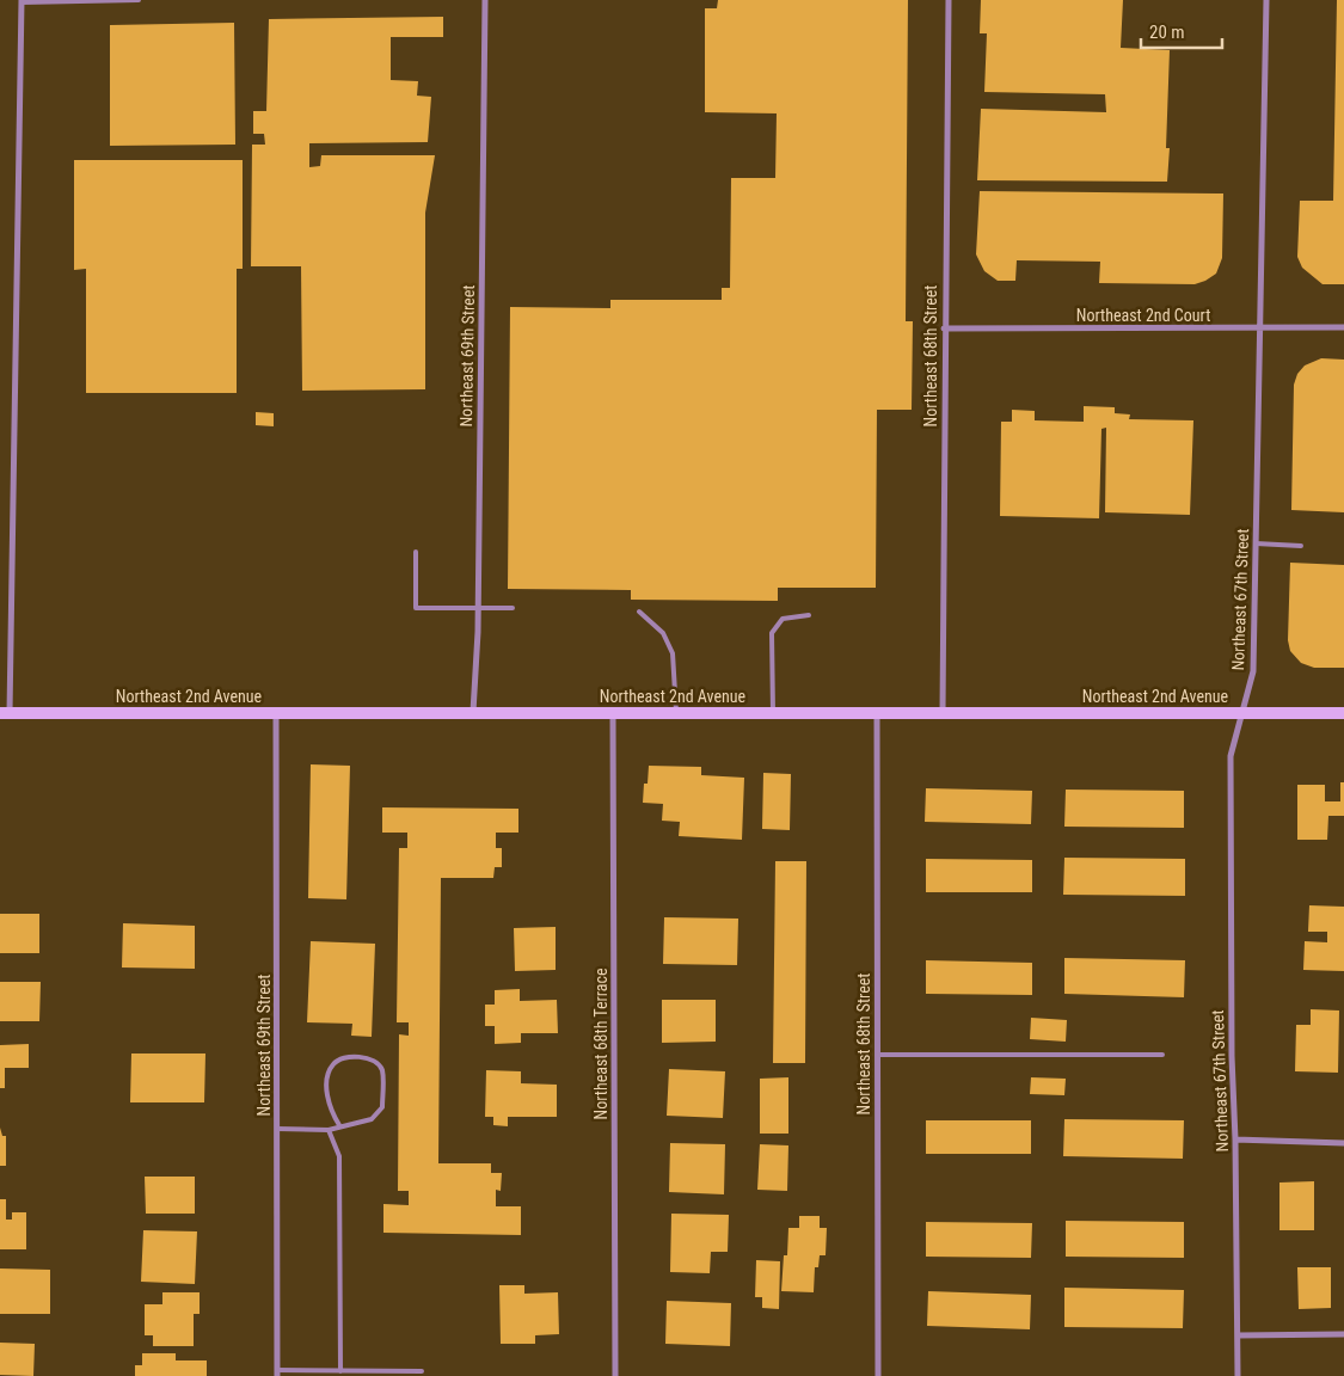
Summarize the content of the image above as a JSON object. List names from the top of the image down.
{
  "streets": {
    "main road": ["Northeast 2nd Avenue"],
    "street": [
      "Northeast 2nd Court",
      "Northeast 69th Street",
      "Northeast 68th Street",
      "Northeast 67th Street",
      "Northeast 68th Terrace"
    ]
  },
  "crossings": [
    ["Northeast 2nd Court", "Northeast 68th Street"],
    ["Northeast 2nd Court", "Northeast 67th Street"],
    ["Northeast 69th Street", "Northeast 2nd Avenue"],
    ["Northeast 68th Street", "Northeast 2nd Avenue"],
    ["Northeast 67th Street", "Northeast 2nd Avenue"],
    ["Northeast 2nd Avenue", "Northeast 68th Terrace"]
  ],
  "scale_bar": "20 m"
}
